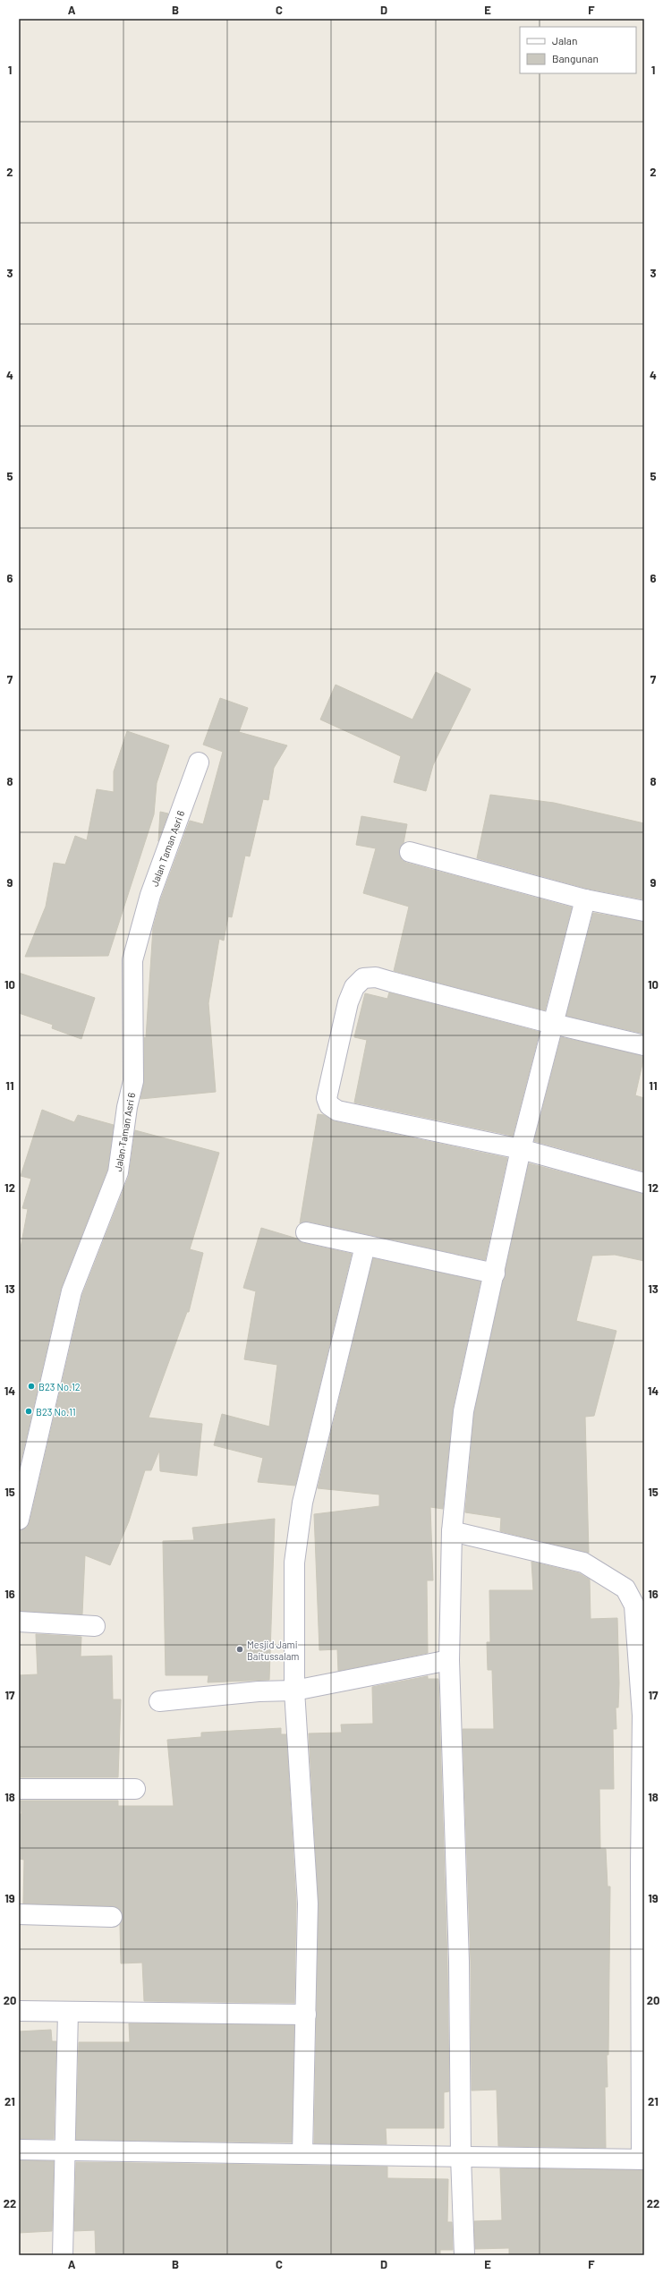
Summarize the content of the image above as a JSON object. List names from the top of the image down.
{
  "streets": {
    "street": ["Jalan Taman Asri 6"]
  },
  "places": ["B23 No.12", "B23 No.11", "Mesjid Jami Baitussalam"],
  "legend": ["Jalan", "Bangunan"],
  "grid": {
    "columns": [
      "A",
      "B",
      "C",
      "D",
      "E",
      "F"
    ],
    "rows": [
      "1",
      "2",
      "3",
      "4",
      "5",
      "6",
      "7",
      "8",
      "9",
      "10",
      "11",
      "12",
      "13",
      "14",
      "15",
      "16",
      "17",
      "18",
      "19",
      "20",
      "21",
      "22"
    ]
  }
}
